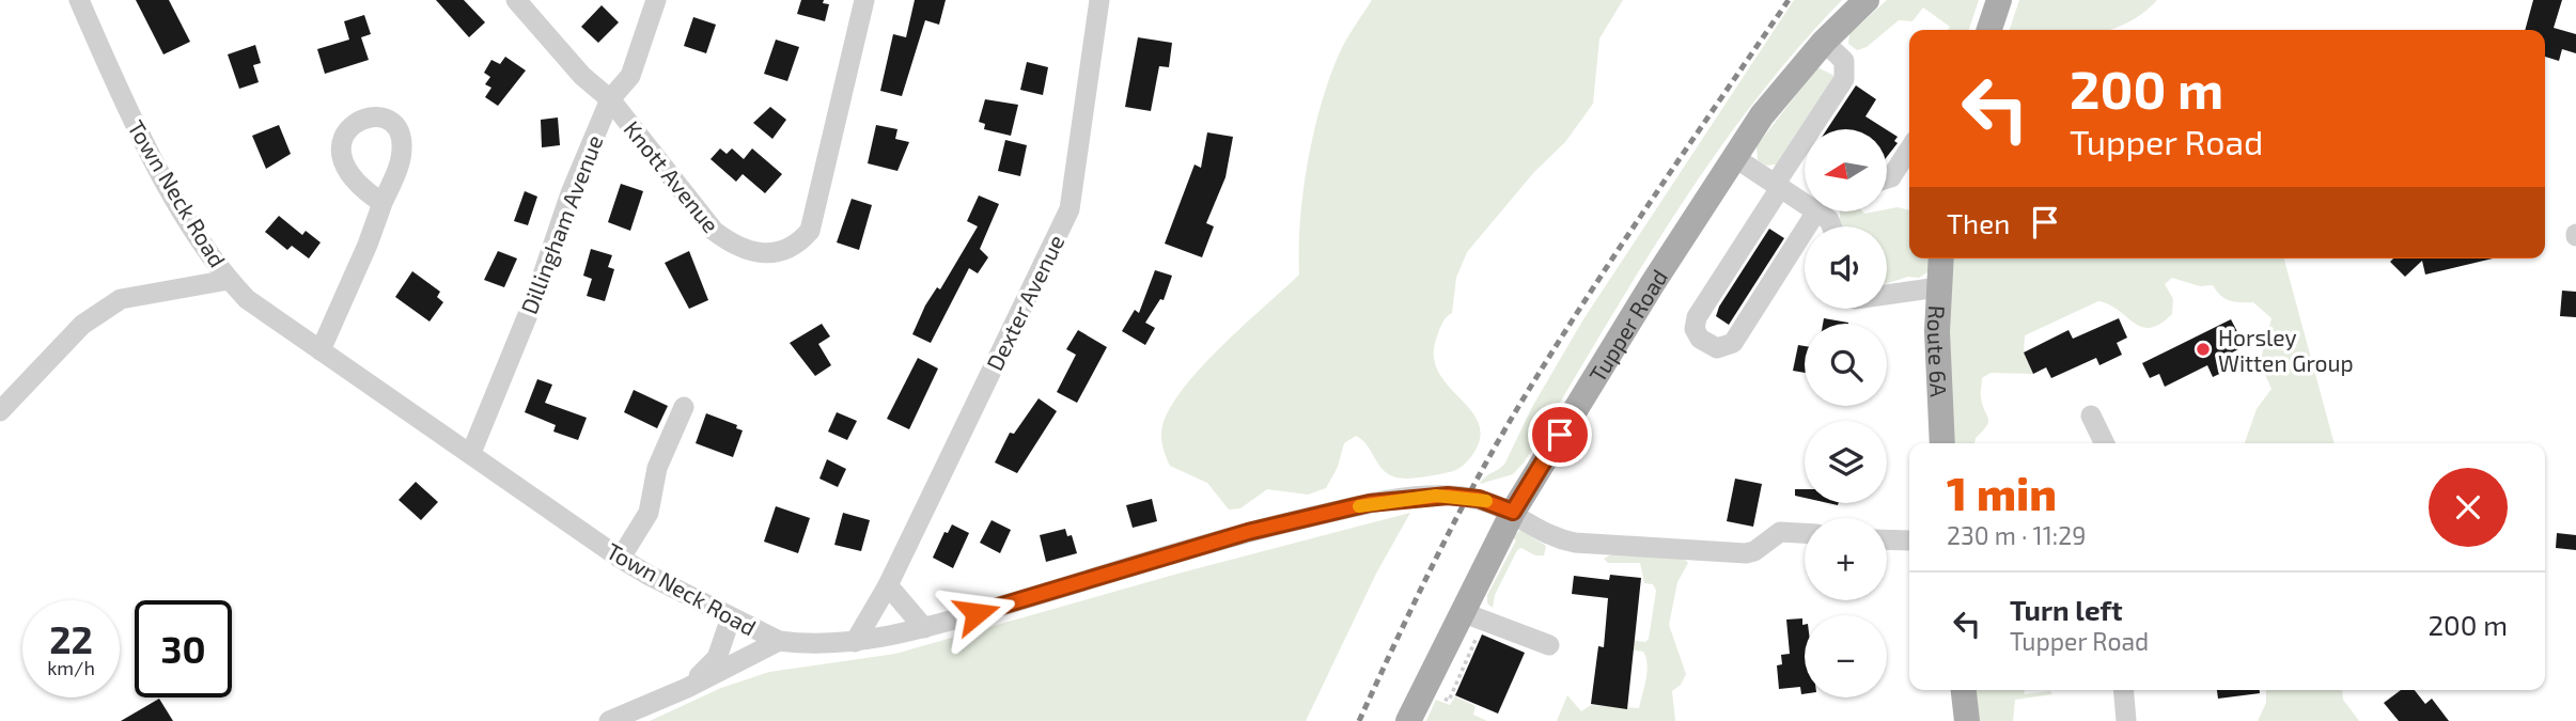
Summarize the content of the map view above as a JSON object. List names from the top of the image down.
{
  "streets": {
    "main road": ["Tupper Road", "Route 6A"],
    "street": [
      "Knott Avenue",
      "Town Neck Road",
      "Dillingham Avenue",
      "Dexter Avenue"
    ]
  },
  "crossings": [
    ["Knott Avenue", "Dillingham Avenue"],
    ["Town Neck Road", "Dillingham Avenue"],
    ["Town Neck Road", "Dexter Avenue"],
    ["Town Neck Road", "Tupper Road"]
  ],
  "places": ["Horsley Witten Group"],
  "north": "left",
  "page": {
    "turn": ["200 m", "Tupper Road"],
    "map_buttons": ["+", "−"],
    "then": "Then",
    "heading": ["1 min", "230 m · 11:29"],
    "list": [
      {
        "name": "Turn left",
        "note": "Tupper Road",
        "value": "200 m"
      }
    ],
    "speed": "22 km/h",
    "limit": "30"
  }
}
